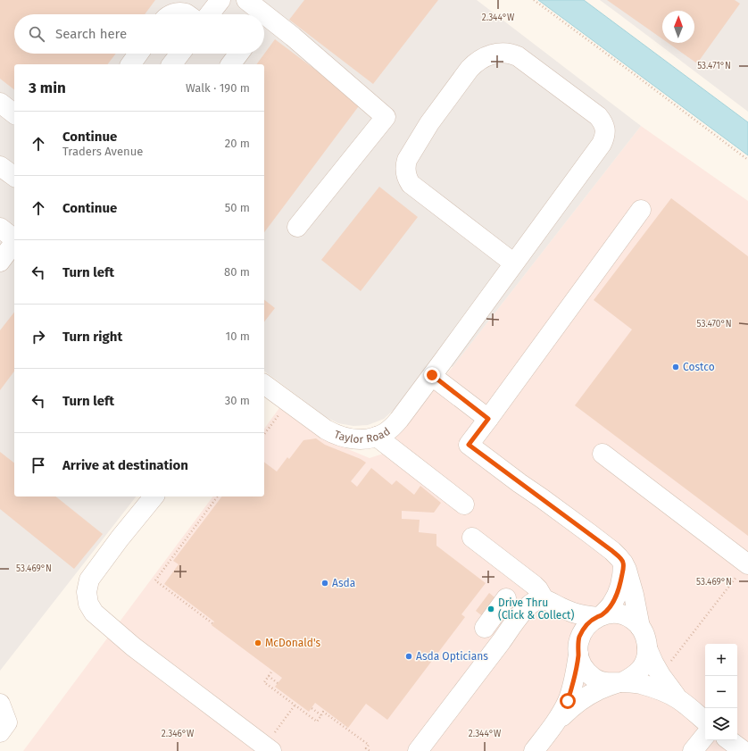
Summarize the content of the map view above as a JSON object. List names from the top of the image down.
{
  "streets": {
    "street": ["Taylor Road"]
  },
  "places": [
    "Costco",
    "Asda",
    "Drive Thru (Click & Collect)",
    "McDonald's",
    "Asda Opticians"
  ],
  "north": "top",
  "page": {
    "search": "Search here",
    "heading": ["3 min", "Walk · 190 m"],
    "list": [
      ["Continue", "Traders Avenue", "20 m"],
      ["Continue", "50 m"],
      ["Turn left", "80 m"],
      ["Turn right", "10 m"],
      ["Turn left", "30 m"],
      "Arrive at destination"
    ],
    "map_buttons": ["+", "−"]
  },
  "coordinates": [
    "2.344°W",
    "53.471°N",
    "53.470°N",
    "53.469°N",
    "2.346°W"
  ]
}
